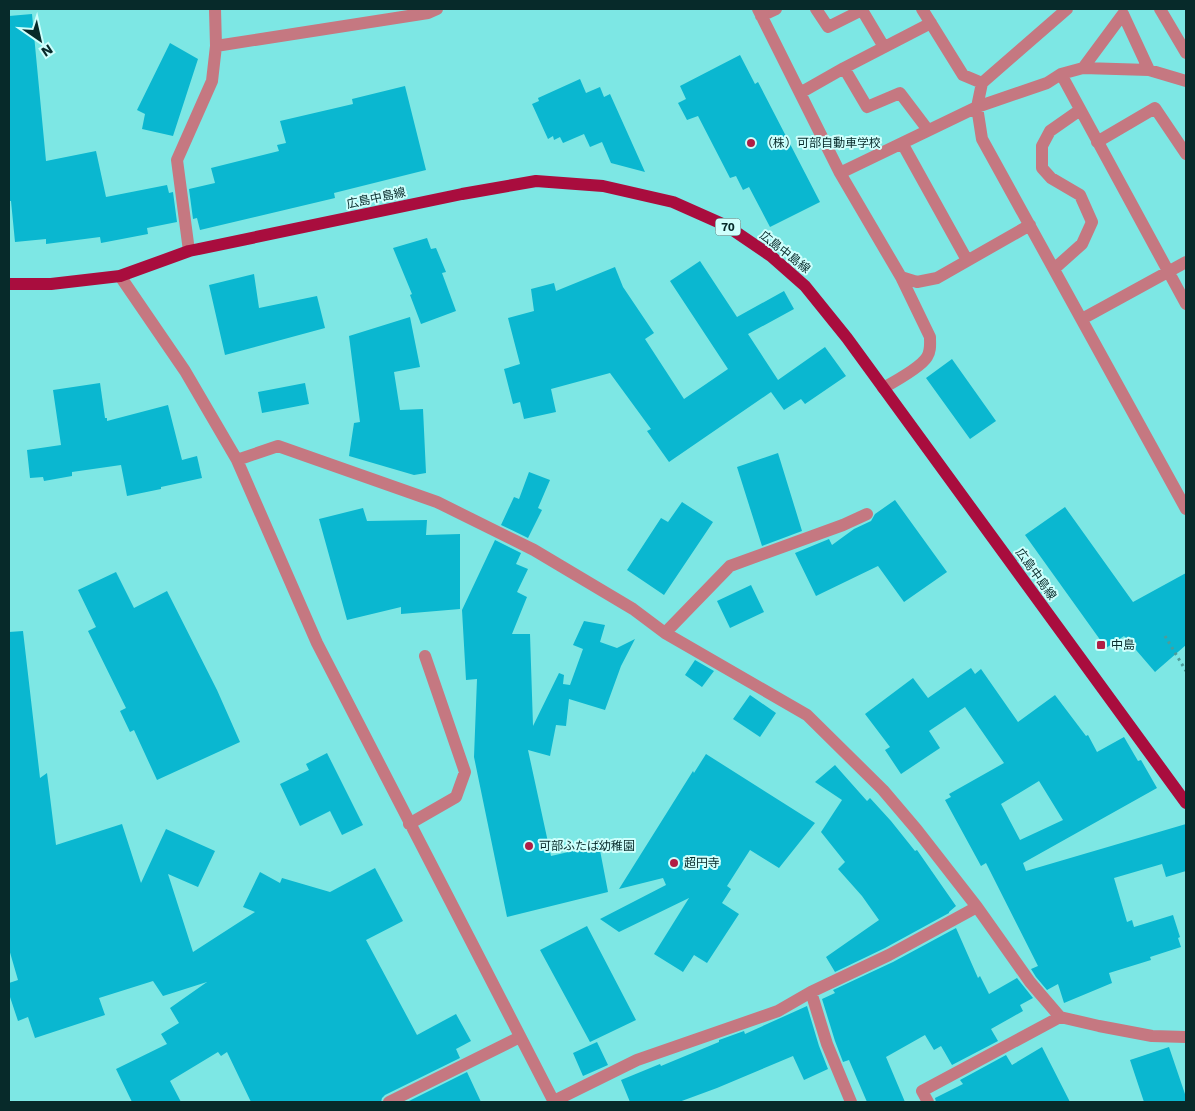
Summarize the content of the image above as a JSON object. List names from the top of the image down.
{
  "streets": {
    "main road": ["広島中島線", "70"]
  },
  "places": {
    "other": ["（株）可部自動車学校", "可部ふたば幼稚園", "超円寺"],
    "transit": ["中島"]
  },
  "north": "bottom right"
}
